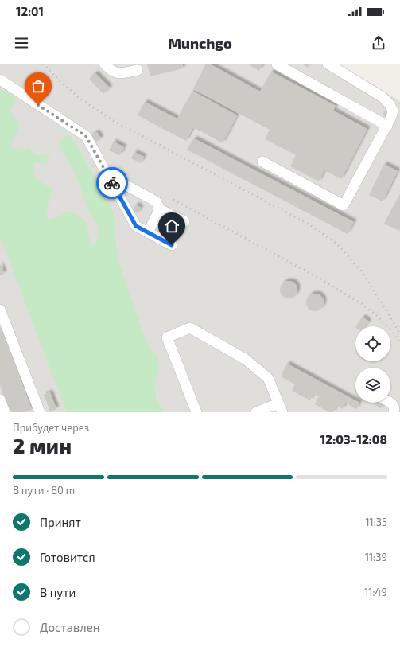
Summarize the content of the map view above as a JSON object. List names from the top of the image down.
{
  "page": {
    "status": "12:01",
    "header": "Munchgo",
    "heading": ["2 мин", "Прибудет через", "12:03–12:08"],
    "bar": "В пути · 80 m",
    "list": [
      ["Принят", "11:35"],
      ["Готовится", "11:39"],
      ["В пути", "11:49"],
      "Доставлен"
    ]
  }
}
